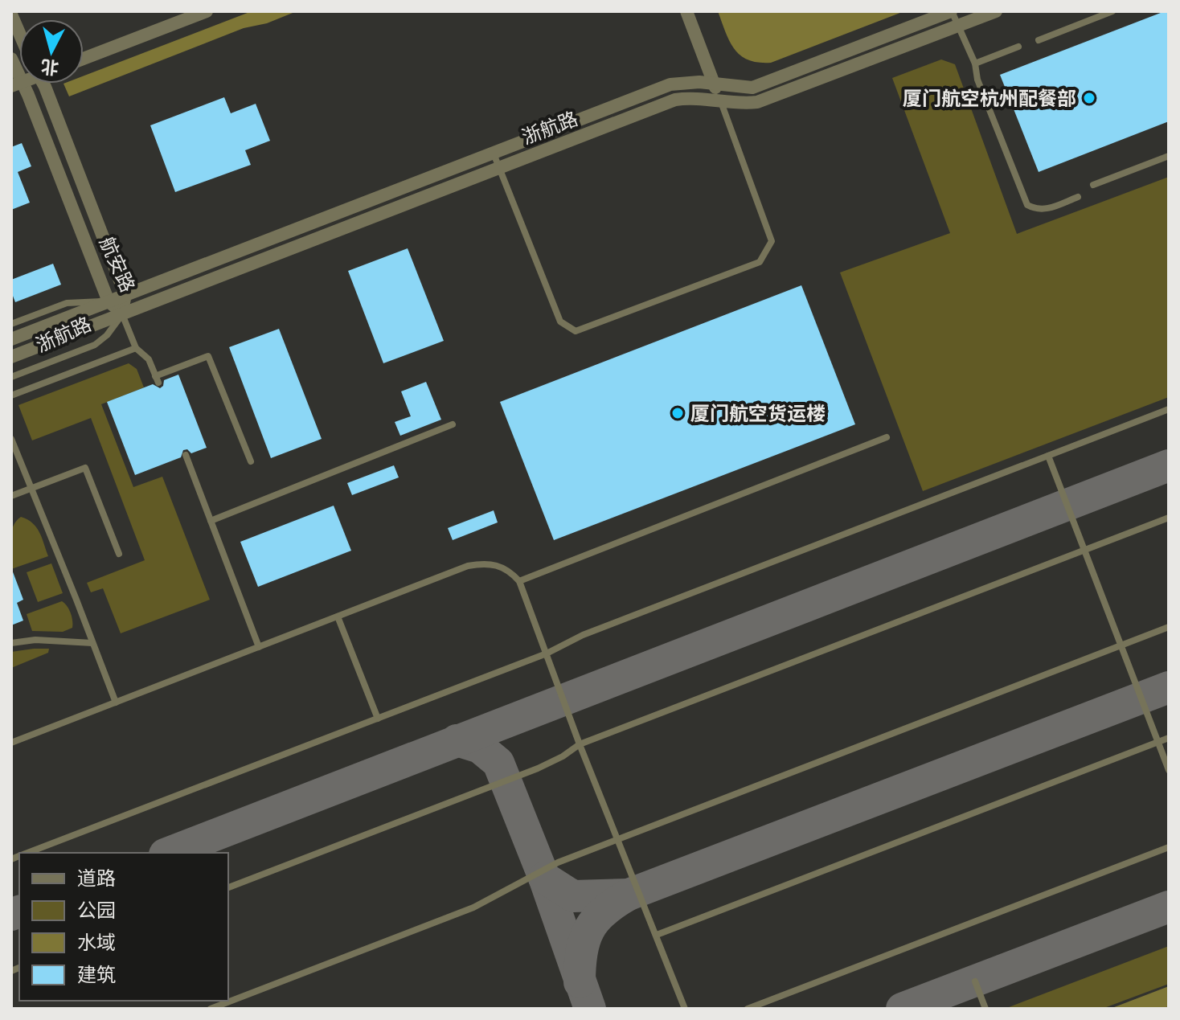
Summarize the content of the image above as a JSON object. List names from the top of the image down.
{
  "streets": {
    "street": ["浙航路", "航安路"]
  },
  "crossings": [
    ["浙航路", "航安路"]
  ],
  "places": ["厦门航空杭州配餐部", "厦门航空货运楼"],
  "legend": [
    "道路",
    "公园",
    "水域",
    "建筑"
  ],
  "north": "bottom"
}
